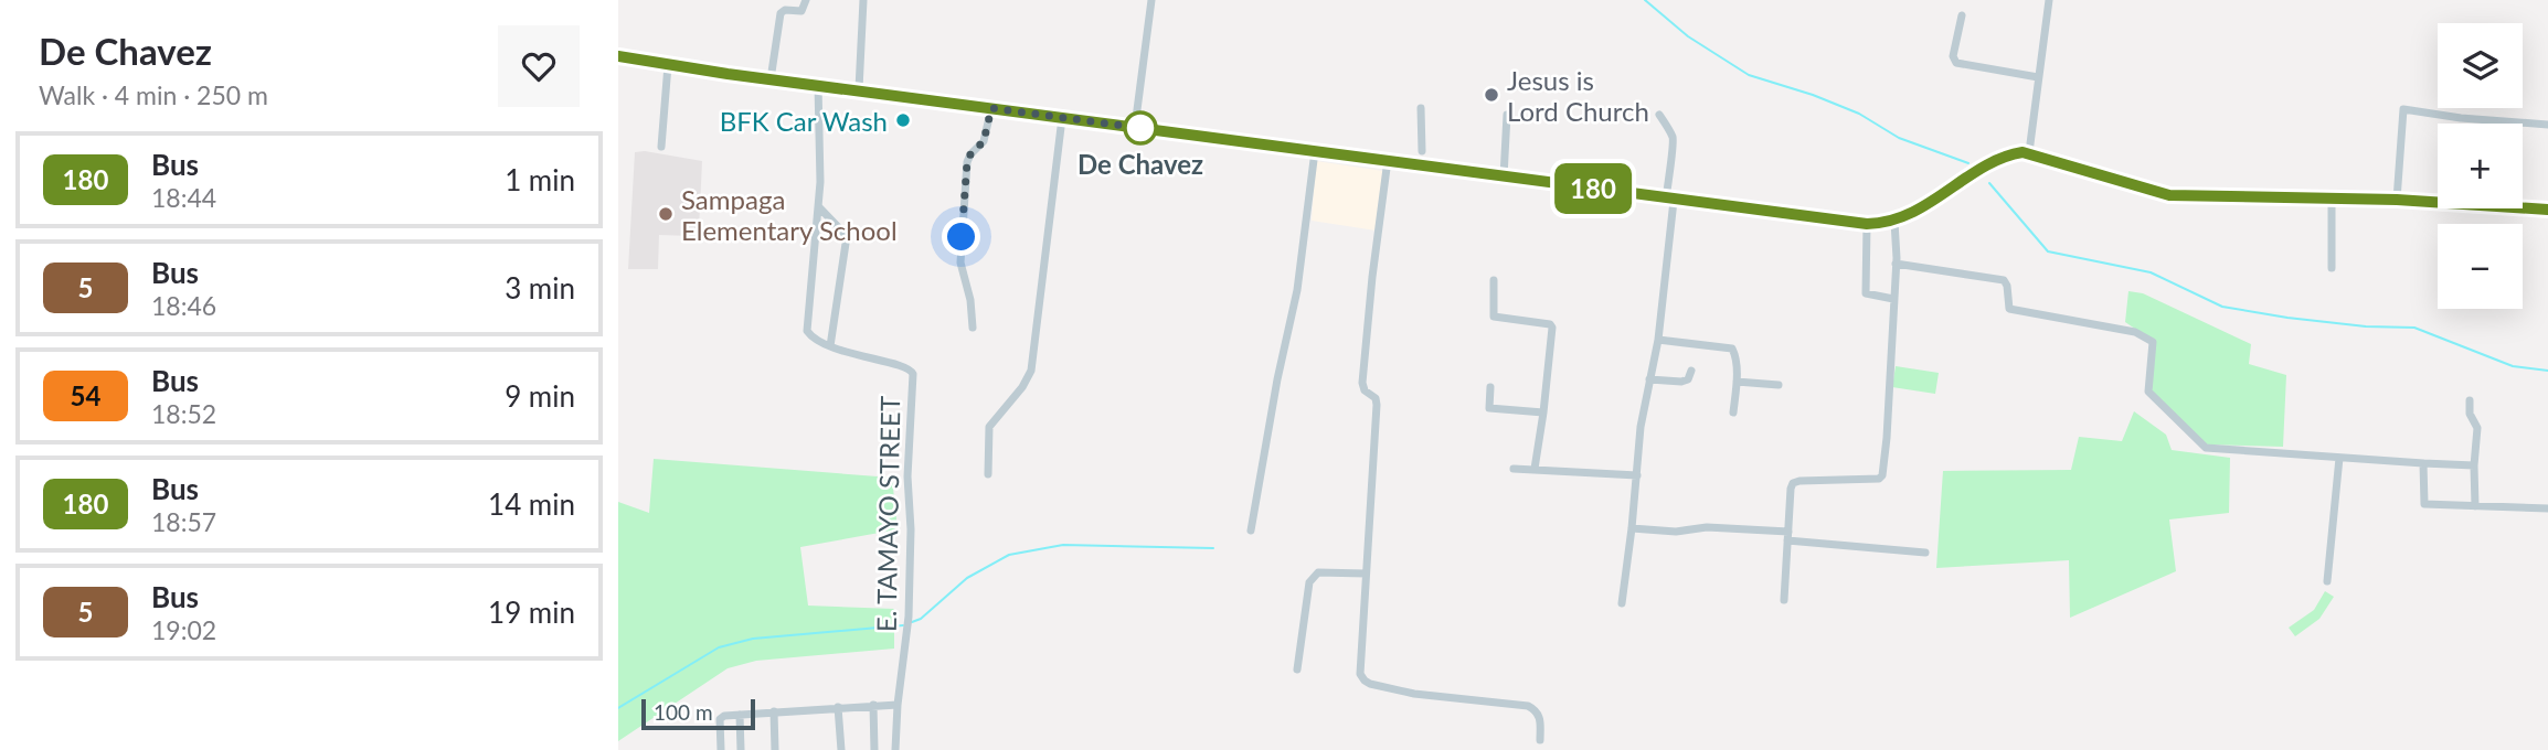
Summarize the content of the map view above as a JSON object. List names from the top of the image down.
{
  "streets": {
    "street": ["E. TAMAYO STREET"]
  },
  "places": [
    "Jesus is Lord Church",
    "BFK Car Wash",
    "De Chavez",
    "Sampaga Elementary School"
  ],
  "lines": ["bus line 180"],
  "scale_bar": "100 m",
  "page": {
    "heading": ["De Chavez", "Walk · 4 min · 250 m"],
    "on_map": "180",
    "map_buttons": ["+", "−"],
    "list": [
      {
        "mark": "180",
        "name": "Bus",
        "note": "18:44",
        "value": "1 min"
      },
      {
        "mark": "5",
        "name": "Bus",
        "note": "18:46",
        "value": "3 min"
      },
      {
        "mark": "54",
        "name": "Bus",
        "note": "18:52",
        "value": "9 min"
      },
      {
        "mark": "180",
        "name": "Bus",
        "note": "18:57",
        "value": "14 min"
      },
      {
        "mark": "5",
        "name": "Bus",
        "note": "19:02",
        "value": "19 min"
      }
    ],
    "scale": "100 m"
  }
}
